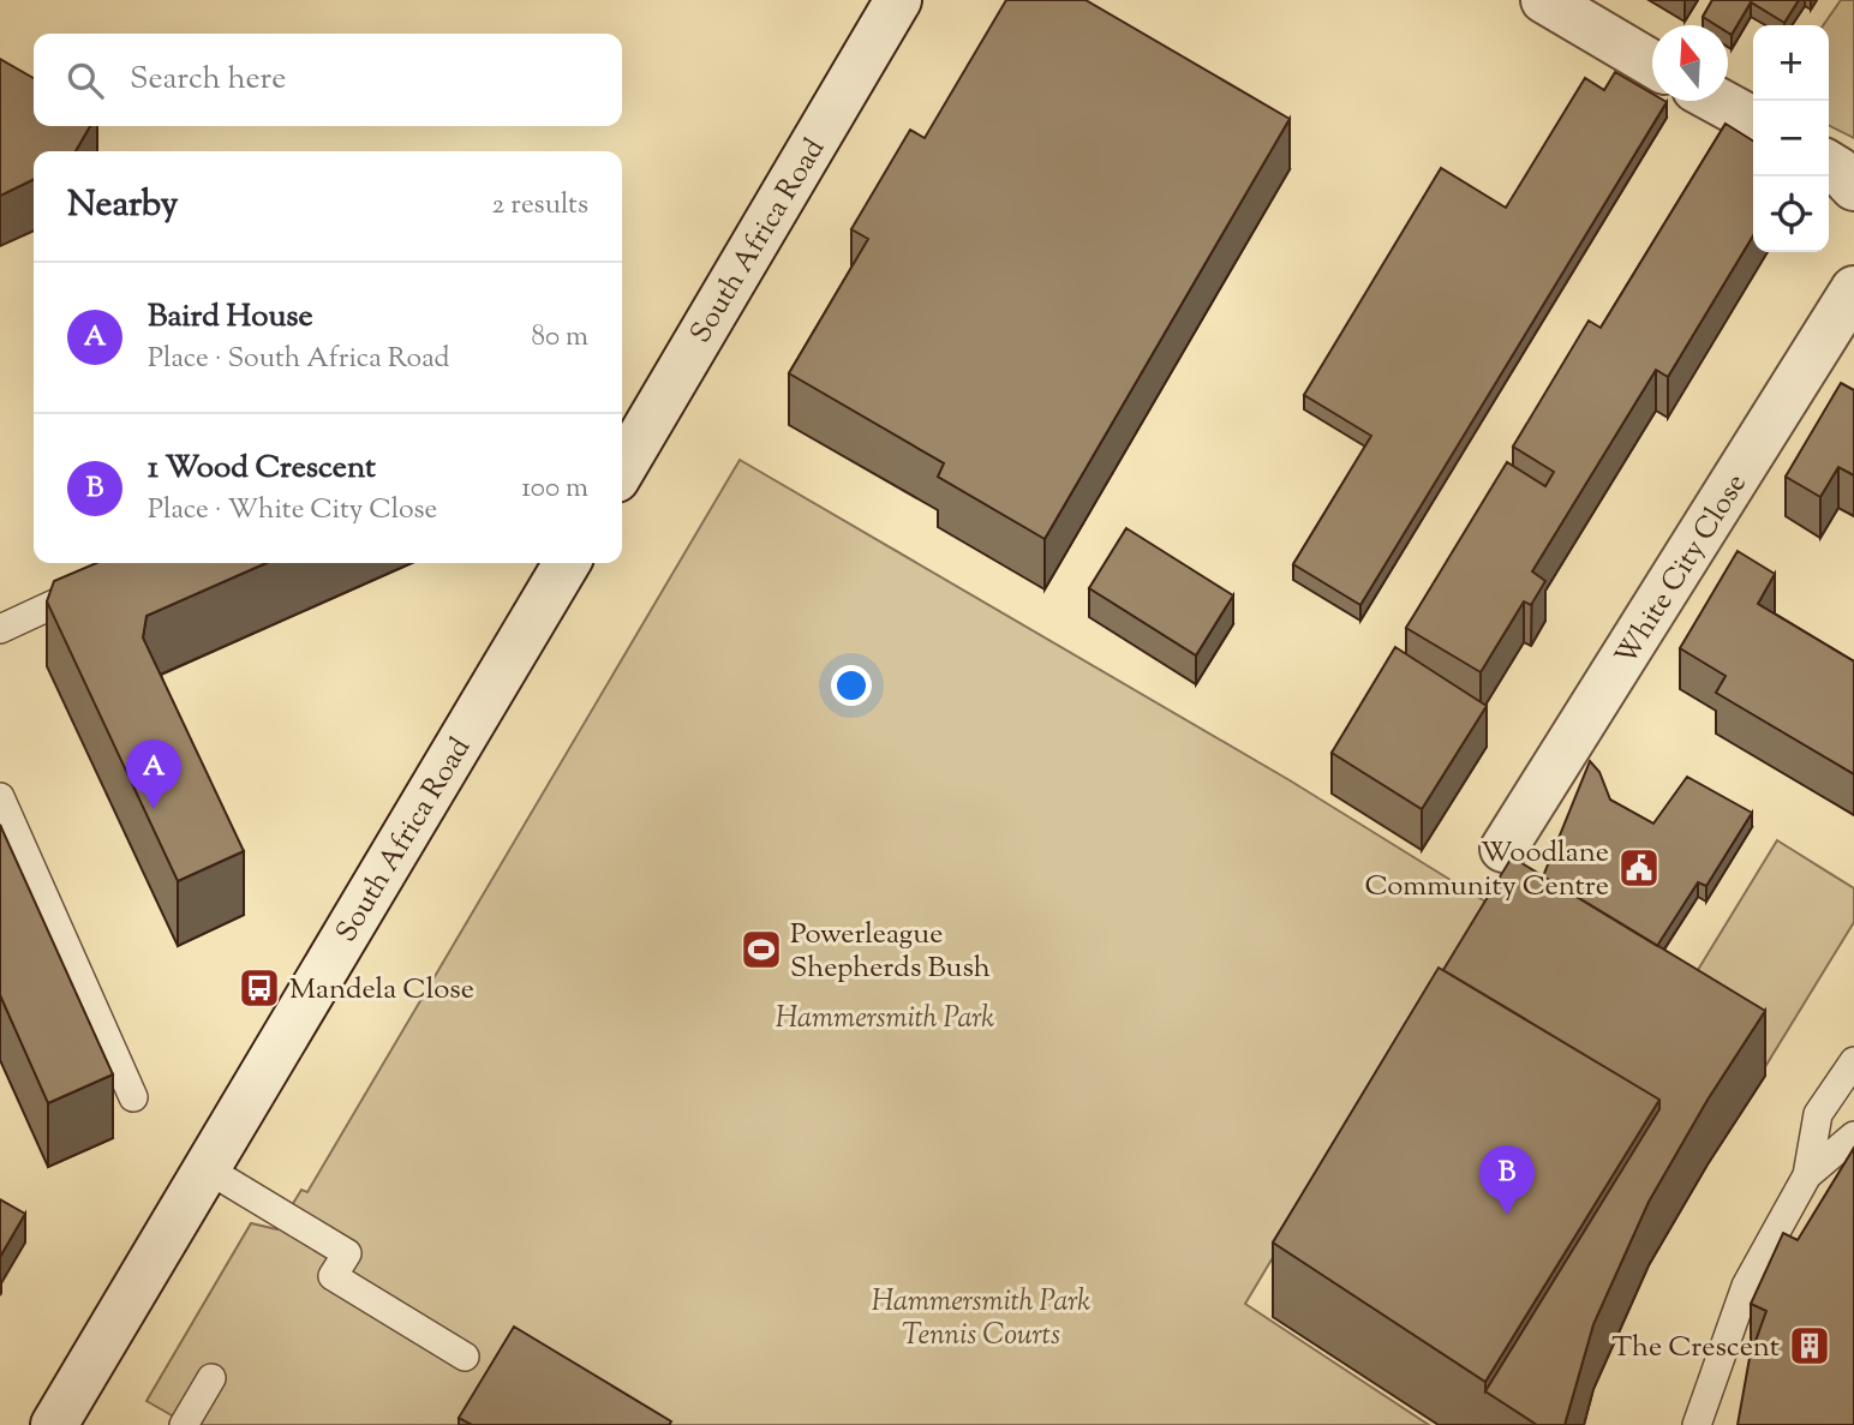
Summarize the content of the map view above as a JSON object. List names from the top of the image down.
{
  "streets": {
    "street": ["South Africa Road", "White City Close"]
  },
  "parks": ["Hammersmith Park", "Hammersmith Park Tennis Courts"],
  "places": {
    "public building": ["Woodlane Community Centre"],
    "sports": ["Powerleague Shepherds Bush"],
    "bus stop": ["Mandela Close"],
    "building": ["The Crescent"]
  },
  "north": "top",
  "page": {
    "map_buttons": ["+", "−"],
    "search": "Search here",
    "heading": ["Nearby", "2 results"],
    "list": [
      {
        "mark": "A",
        "name": "Baird House",
        "note": "Place · South Africa Road",
        "value": "80 m"
      },
      {
        "mark": "B",
        "name": "1 Wood Crescent",
        "note": "Place · White City Close",
        "value": "100 m"
      }
    ],
    "pins": ["A", "B"]
  }
}
